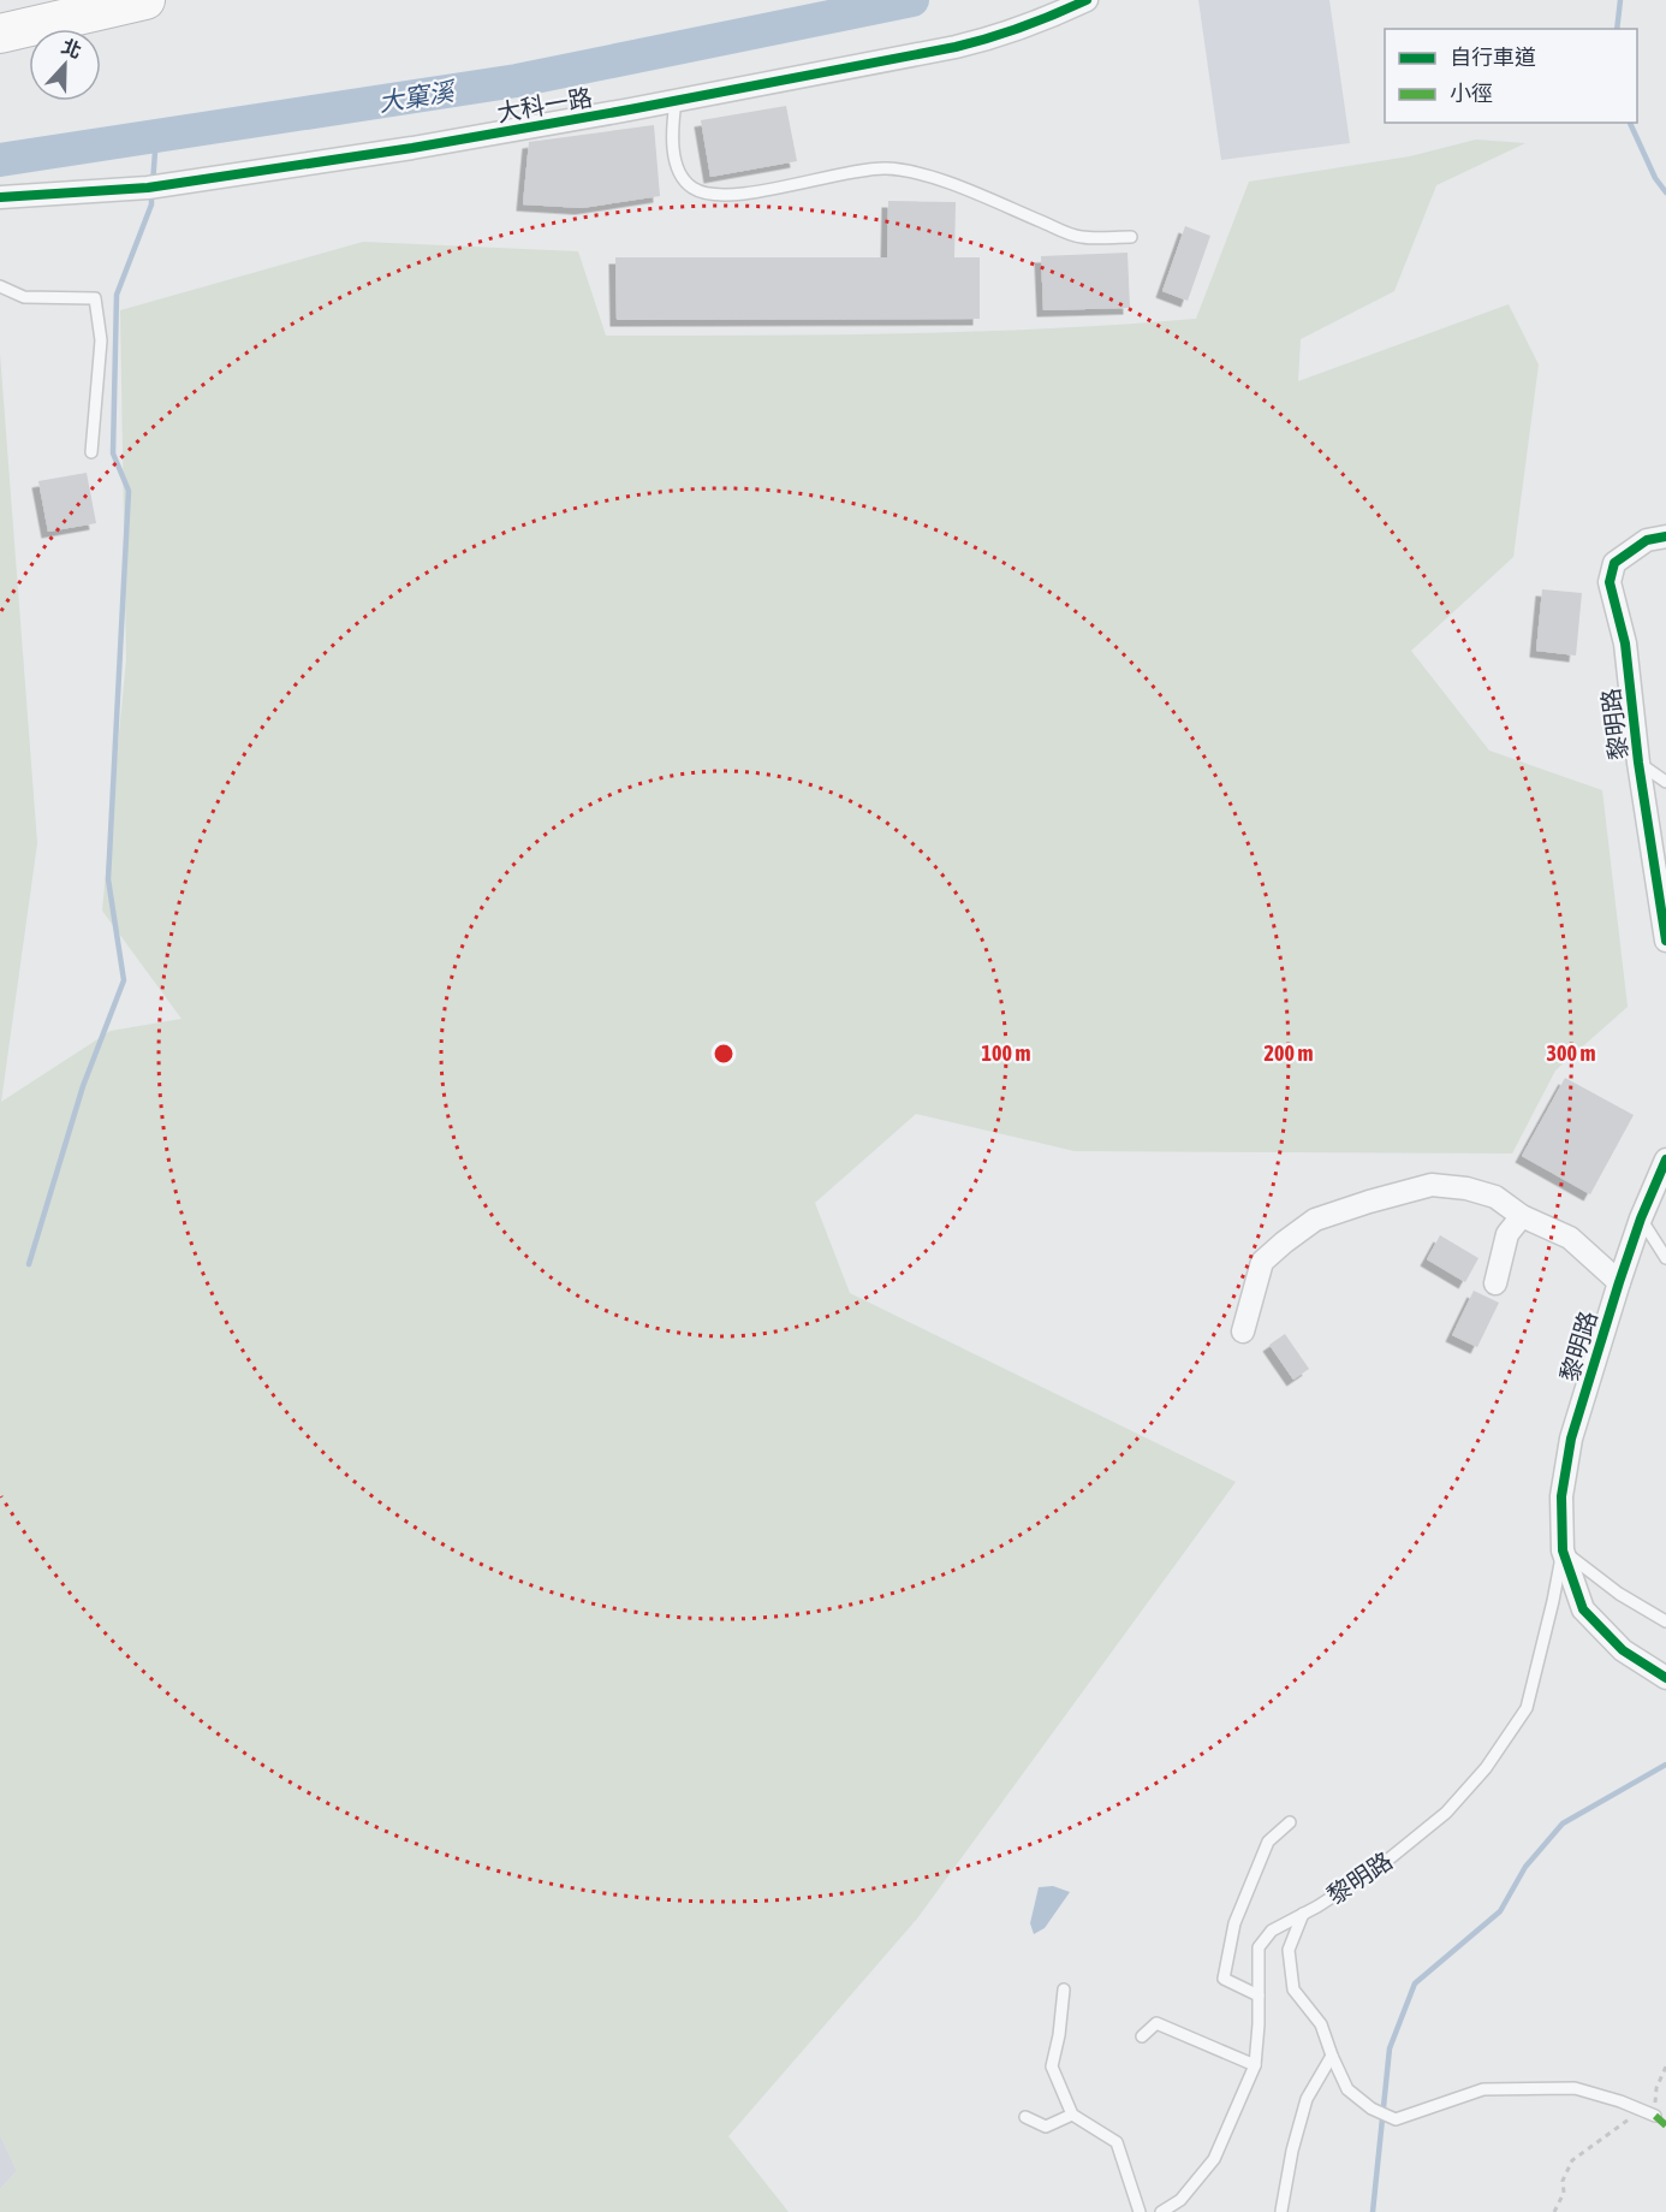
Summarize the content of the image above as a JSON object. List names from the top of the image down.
{
  "streets": {
    "street": ["大科一路", "黎明路"]
  },
  "water": ["大窠溪"],
  "legend": ["自行車道", "小徑"],
  "north": "top",
  "rings": ["100 m", "200 m", "300 m"]
}
